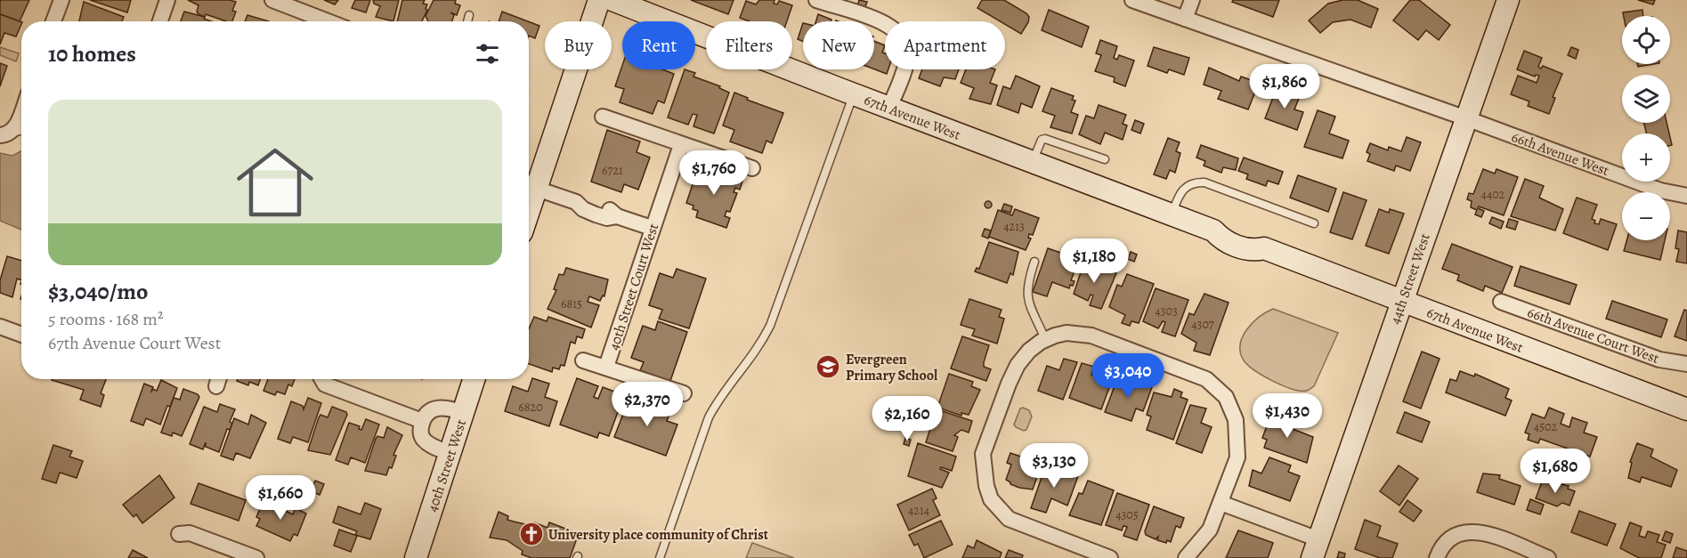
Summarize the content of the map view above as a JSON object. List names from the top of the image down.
{
  "streets": {
    "street": [
      "67th Avenue West",
      "66th Avenue West",
      "44th Street West",
      "40th Street Court West",
      "66th Avenue Court West",
      "40th Street West"
    ]
  },
  "crossings": [
    ["67th Avenue West", "44th Street West"],
    ["66th Avenue West", "44th Street West"]
  ],
  "places": {
    "school or university": ["Evergreen Primary School"],
    "church": ["University place community of Christ"]
  },
  "house_numbers": [
    "6721",
    "4402",
    "4213",
    "6815",
    "4303",
    "4307",
    "6820",
    "4502",
    "4214",
    "4305"
  ],
  "page": {
    "map_buttons": ["+", "−"],
    "chip": [
      "Buy",
      "Rent",
      "Filters",
      "New",
      "Apartment"
    ],
    "heading": "10 homes",
    "price": [
      "$1,860",
      "$1,760",
      "$1,180",
      "$3,040",
      "$2,370",
      "$1,430",
      "$2,160",
      "$3,130",
      "$1,680",
      "$1,660"
    ],
    "list": [
      {
        "name": "$3,040/mo",
        "note": "5 rooms · 168 m² · 67th Avenue Court West"
      }
    ]
  }
}
